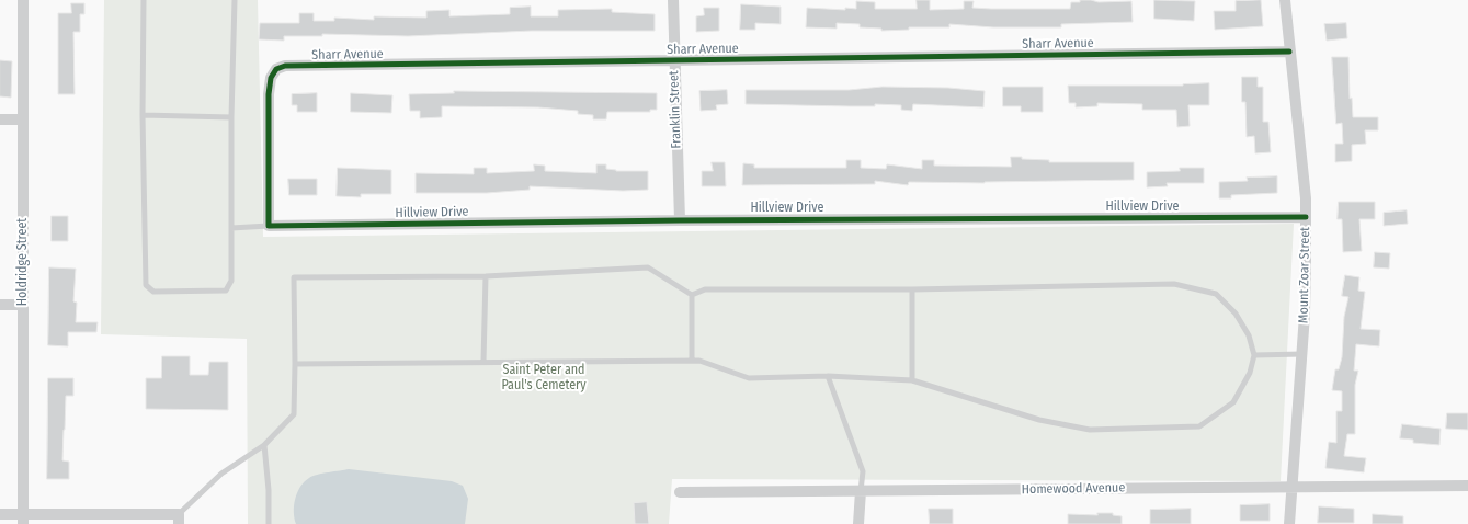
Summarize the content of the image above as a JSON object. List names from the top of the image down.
{
  "streets": {
    "street": [
      "Sharr Avenue",
      "Franklin Street",
      "Hillview Drive",
      "Holdridge Street",
      "Mount Zoar Street",
      "Homewood Avenue"
    ]
  },
  "crossings": [
    ["Sharr Avenue", "Franklin Street"],
    ["Sharr Avenue", "Hillview Drive"],
    ["Sharr Avenue", "Mount Zoar Street"],
    ["Franklin Street", "Hillview Drive"],
    ["Hillview Drive", "Mount Zoar Street"],
    ["Mount Zoar Street", "Homewood Avenue"]
  ],
  "parks": ["Saint Peter and Paul's Cemetery"]
}
